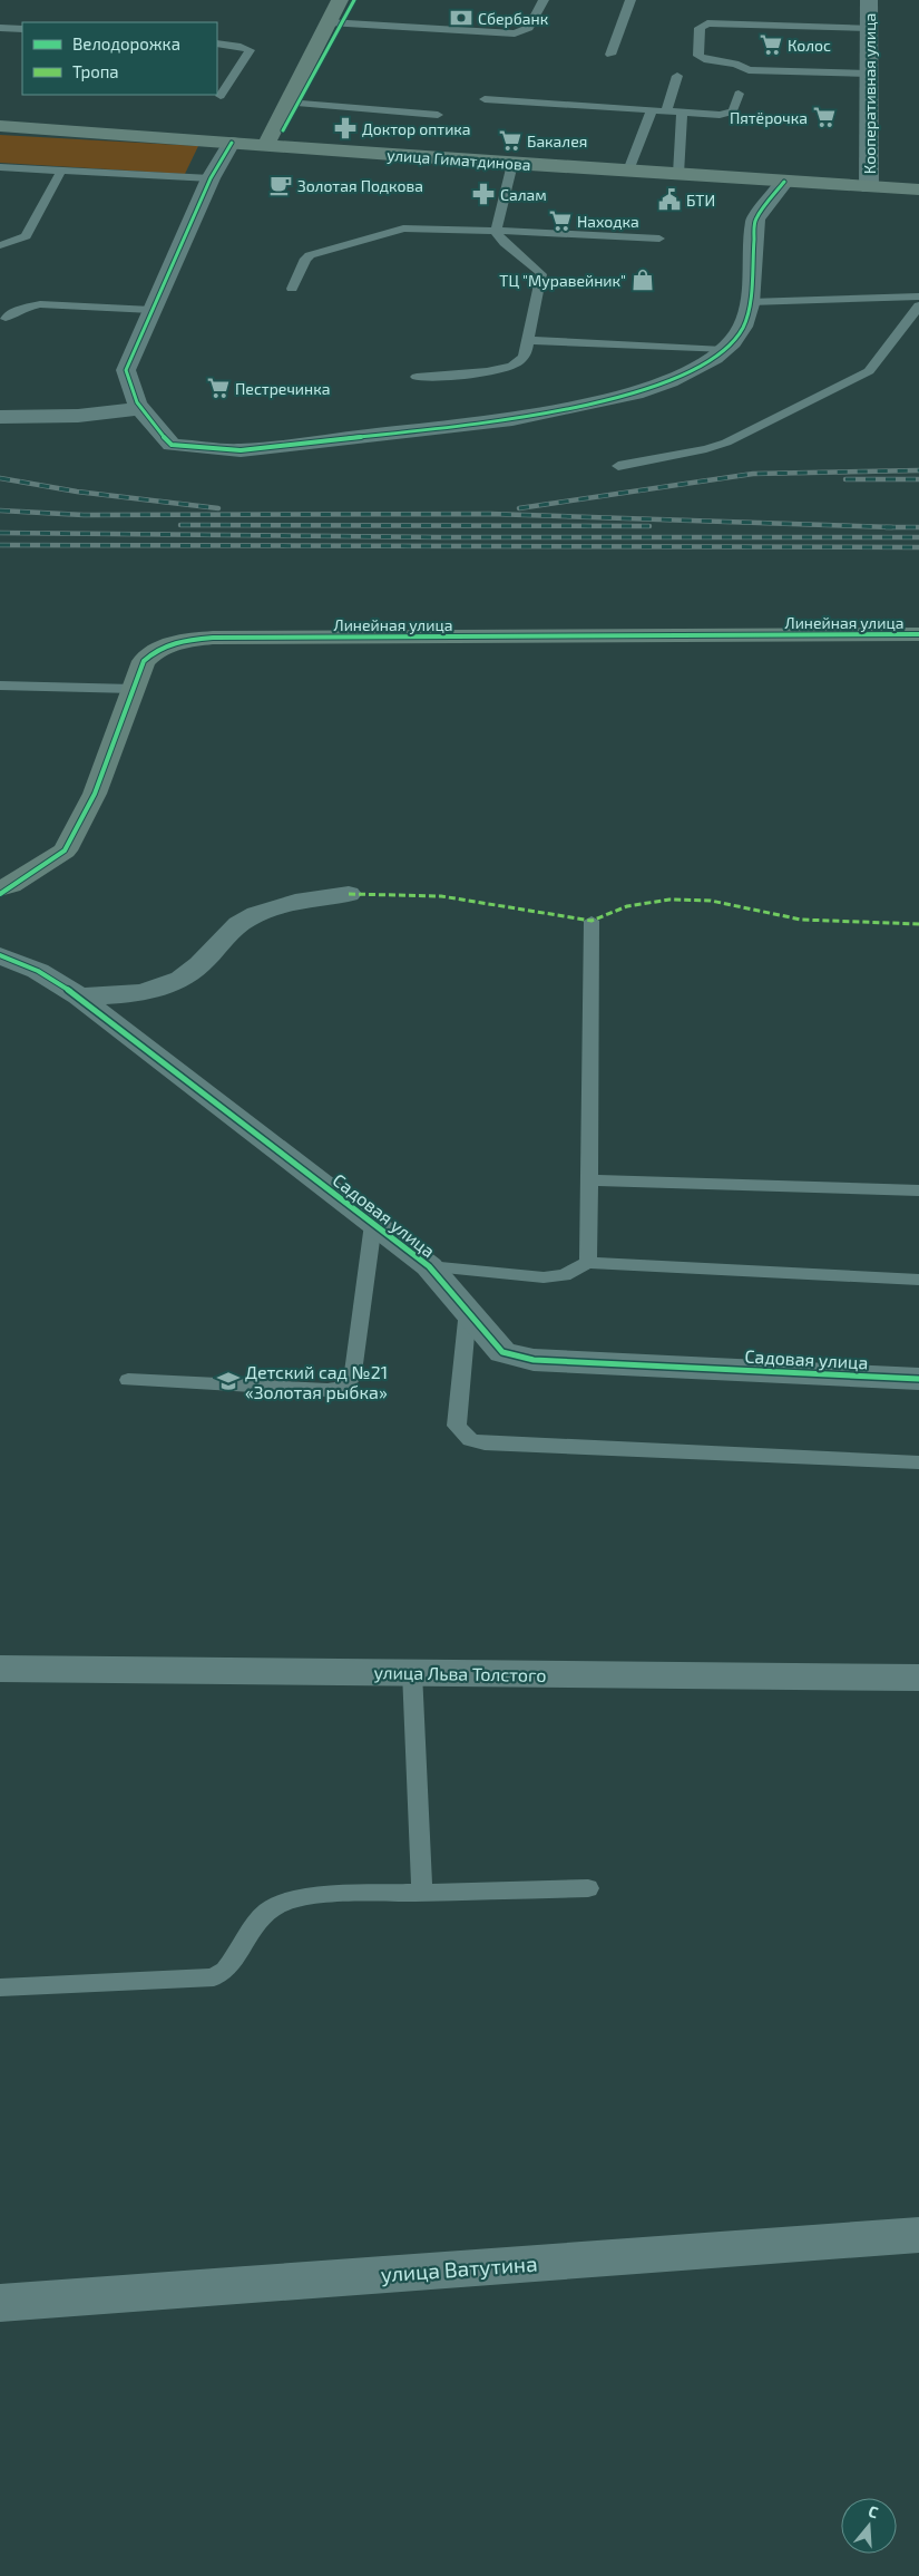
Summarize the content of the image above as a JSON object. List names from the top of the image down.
{
  "streets": {
    "street": [
      "Кооперативная улица",
      "улица Гиматдинова",
      "Линейная улица",
      "Садовая улица",
      "улица Льва Толстого",
      "улица Ватутина"
    ]
  },
  "crossings": [
    ["Кооперативная улица", "улица Гиматдинова"]
  ],
  "places": {
    "bank": ["Сбербанк"],
    "supermarket": [
      "Колос",
      "Пятёрочка",
      "Бакалея",
      "Находка",
      "Пестречинка"
    ],
    "pharmacy": ["Доктор оптика", "Салам"],
    "cafe": ["Золотая Подкова"],
    "public building": ["БТИ"],
    "shop": ["ТЦ \"Муравейник\""],
    "school or university": ["Детский сад №21 «Золотая рыбка»"]
  },
  "legend": ["Велодорожка", "Тропа"],
  "north": "top"
}
